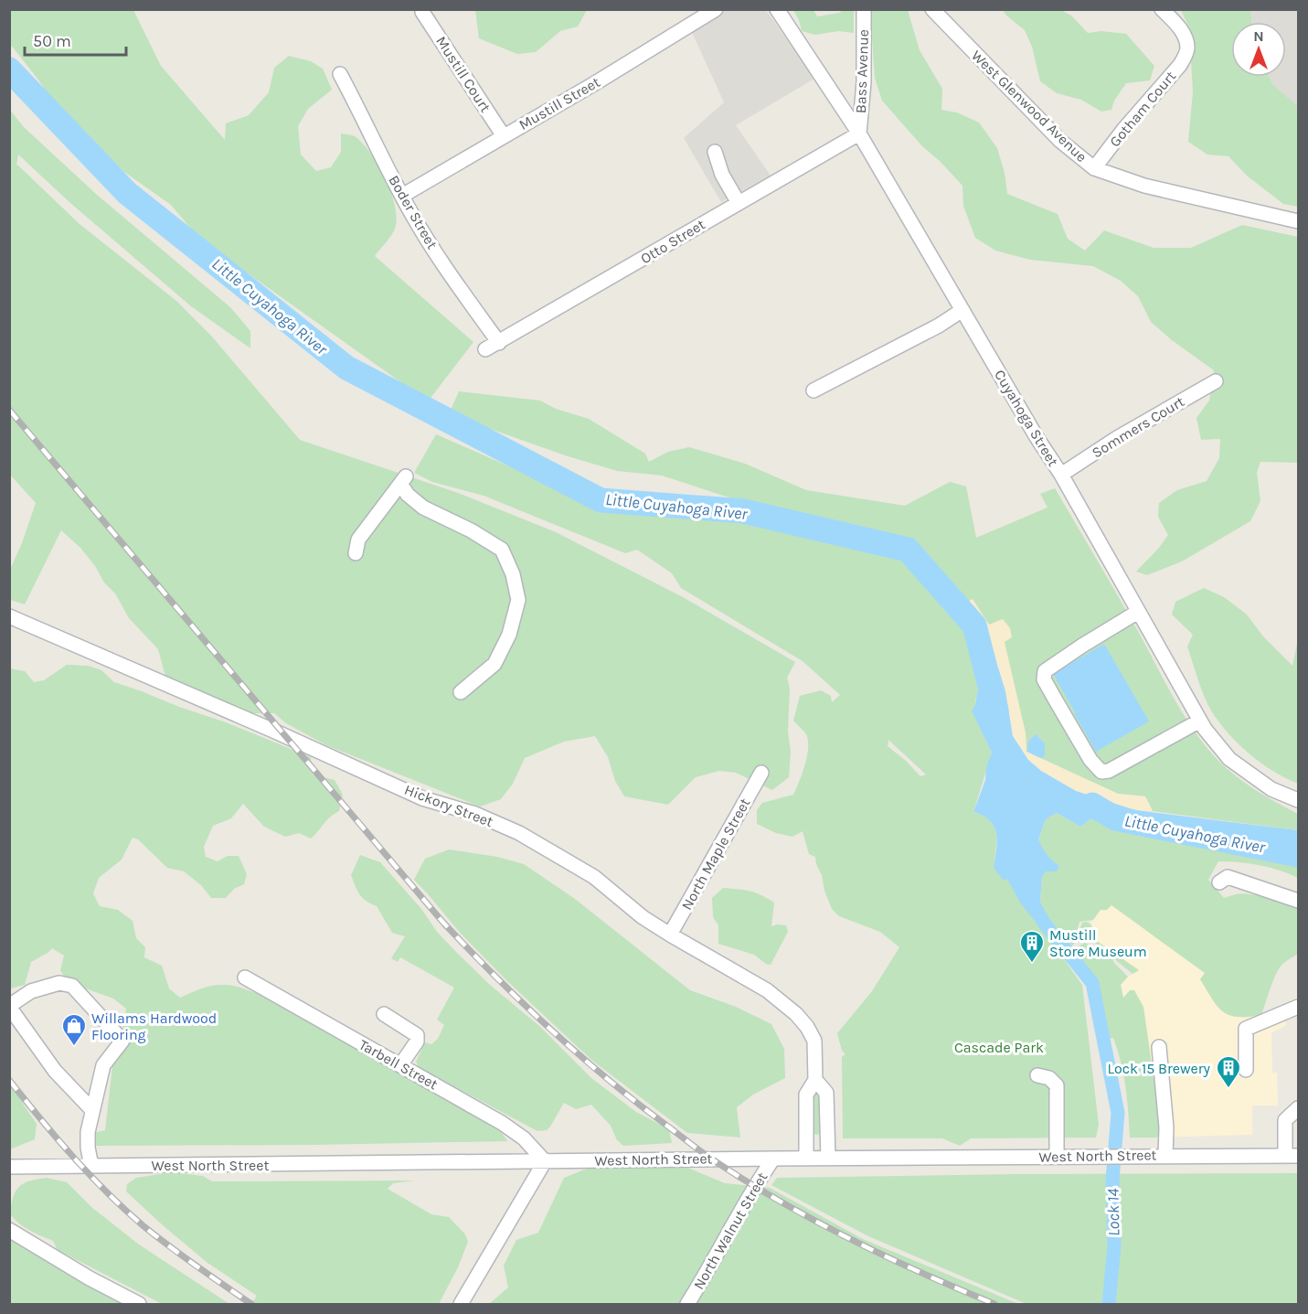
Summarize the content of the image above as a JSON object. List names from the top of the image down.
{
  "streets": {
    "street": [
      "Bass Avenue",
      "Mustill Court",
      "Mustill Street",
      "West Glenwood Avenue",
      "Gotham Court",
      "Boder Street",
      "Otto Street",
      "Cuyahoga Street",
      "Sommers Court",
      "Hickory Street",
      "North Maple Street",
      "Tarbell Street",
      "West North Street",
      "North Walnut Street"
    ]
  },
  "crossings": [
    ["Bass Avenue", "Otto Street"],
    ["Bass Avenue", "Cuyahoga Street"],
    ["Mustill Court", "Mustill Street"],
    ["Mustill Street", "Boder Street"],
    ["West Glenwood Avenue", "Gotham Court"],
    ["Boder Street", "Otto Street"],
    ["Otto Street", "Cuyahoga Street"],
    ["Cuyahoga Street", "Sommers Court"],
    ["Hickory Street", "North Maple Street"],
    ["Hickory Street", "West North Street"],
    ["Tarbell Street", "West North Street"],
    ["West North Street", "North Walnut Street"]
  ],
  "water": ["Little Cuyahoga River", "Lock 14"],
  "parks": ["Cascade Park"],
  "places": {
    "building": ["Mustill Store Museum", "Lock 15 Brewery"],
    "shop": ["Willams Hardwood Flooring"]
  },
  "scale_bar": "50 m",
  "north": "top"
}
